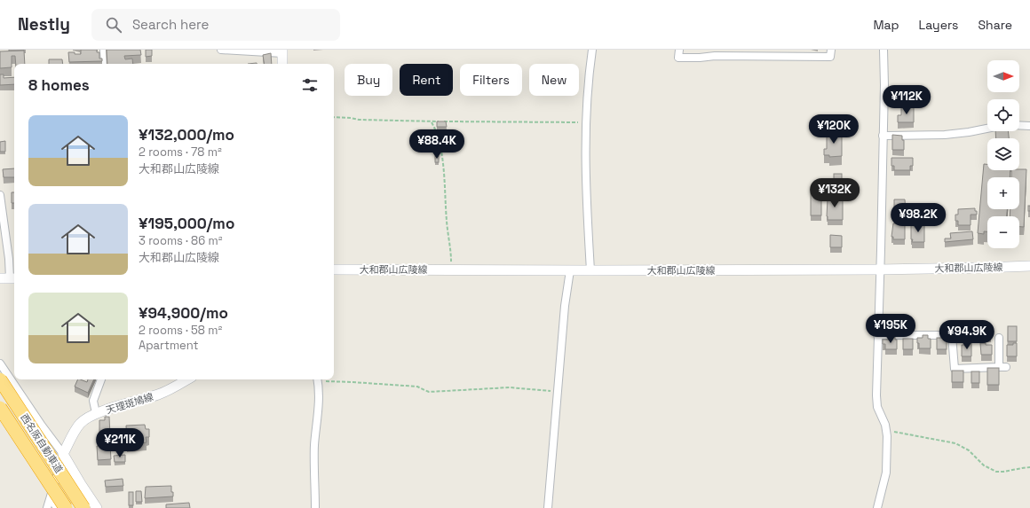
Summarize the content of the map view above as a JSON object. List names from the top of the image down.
{
  "streets": {
    "highway": ["西名阪自動車道"],
    "main road": ["大和郡山広陵線", "天理斑鳩線"]
  },
  "north": "right",
  "page": {
    "header": "Nestly",
    "search": "Search here",
    "nav": ["Map", "Layers", "Share"],
    "map_buttons": ["+", "−"],
    "chip": [
      "Buy",
      "Rent",
      "Filters",
      "New"
    ],
    "heading": "8 homes",
    "price": [
      "¥112K",
      "¥120K",
      "¥88.4K",
      "¥132K",
      "¥98.2K",
      "¥195K",
      "¥94.9K",
      "¥211K"
    ],
    "list": [
      {
        "name": "¥132,000/mo",
        "note": "2 rooms · 78 m² · 大和郡山広陵線"
      },
      {
        "name": "¥195,000/mo",
        "note": "3 rooms · 86 m² · 大和郡山広陵線"
      },
      {
        "name": "¥94,900/mo",
        "note": "2 rooms · 58 m² · Apartment"
      }
    ]
  }
}
